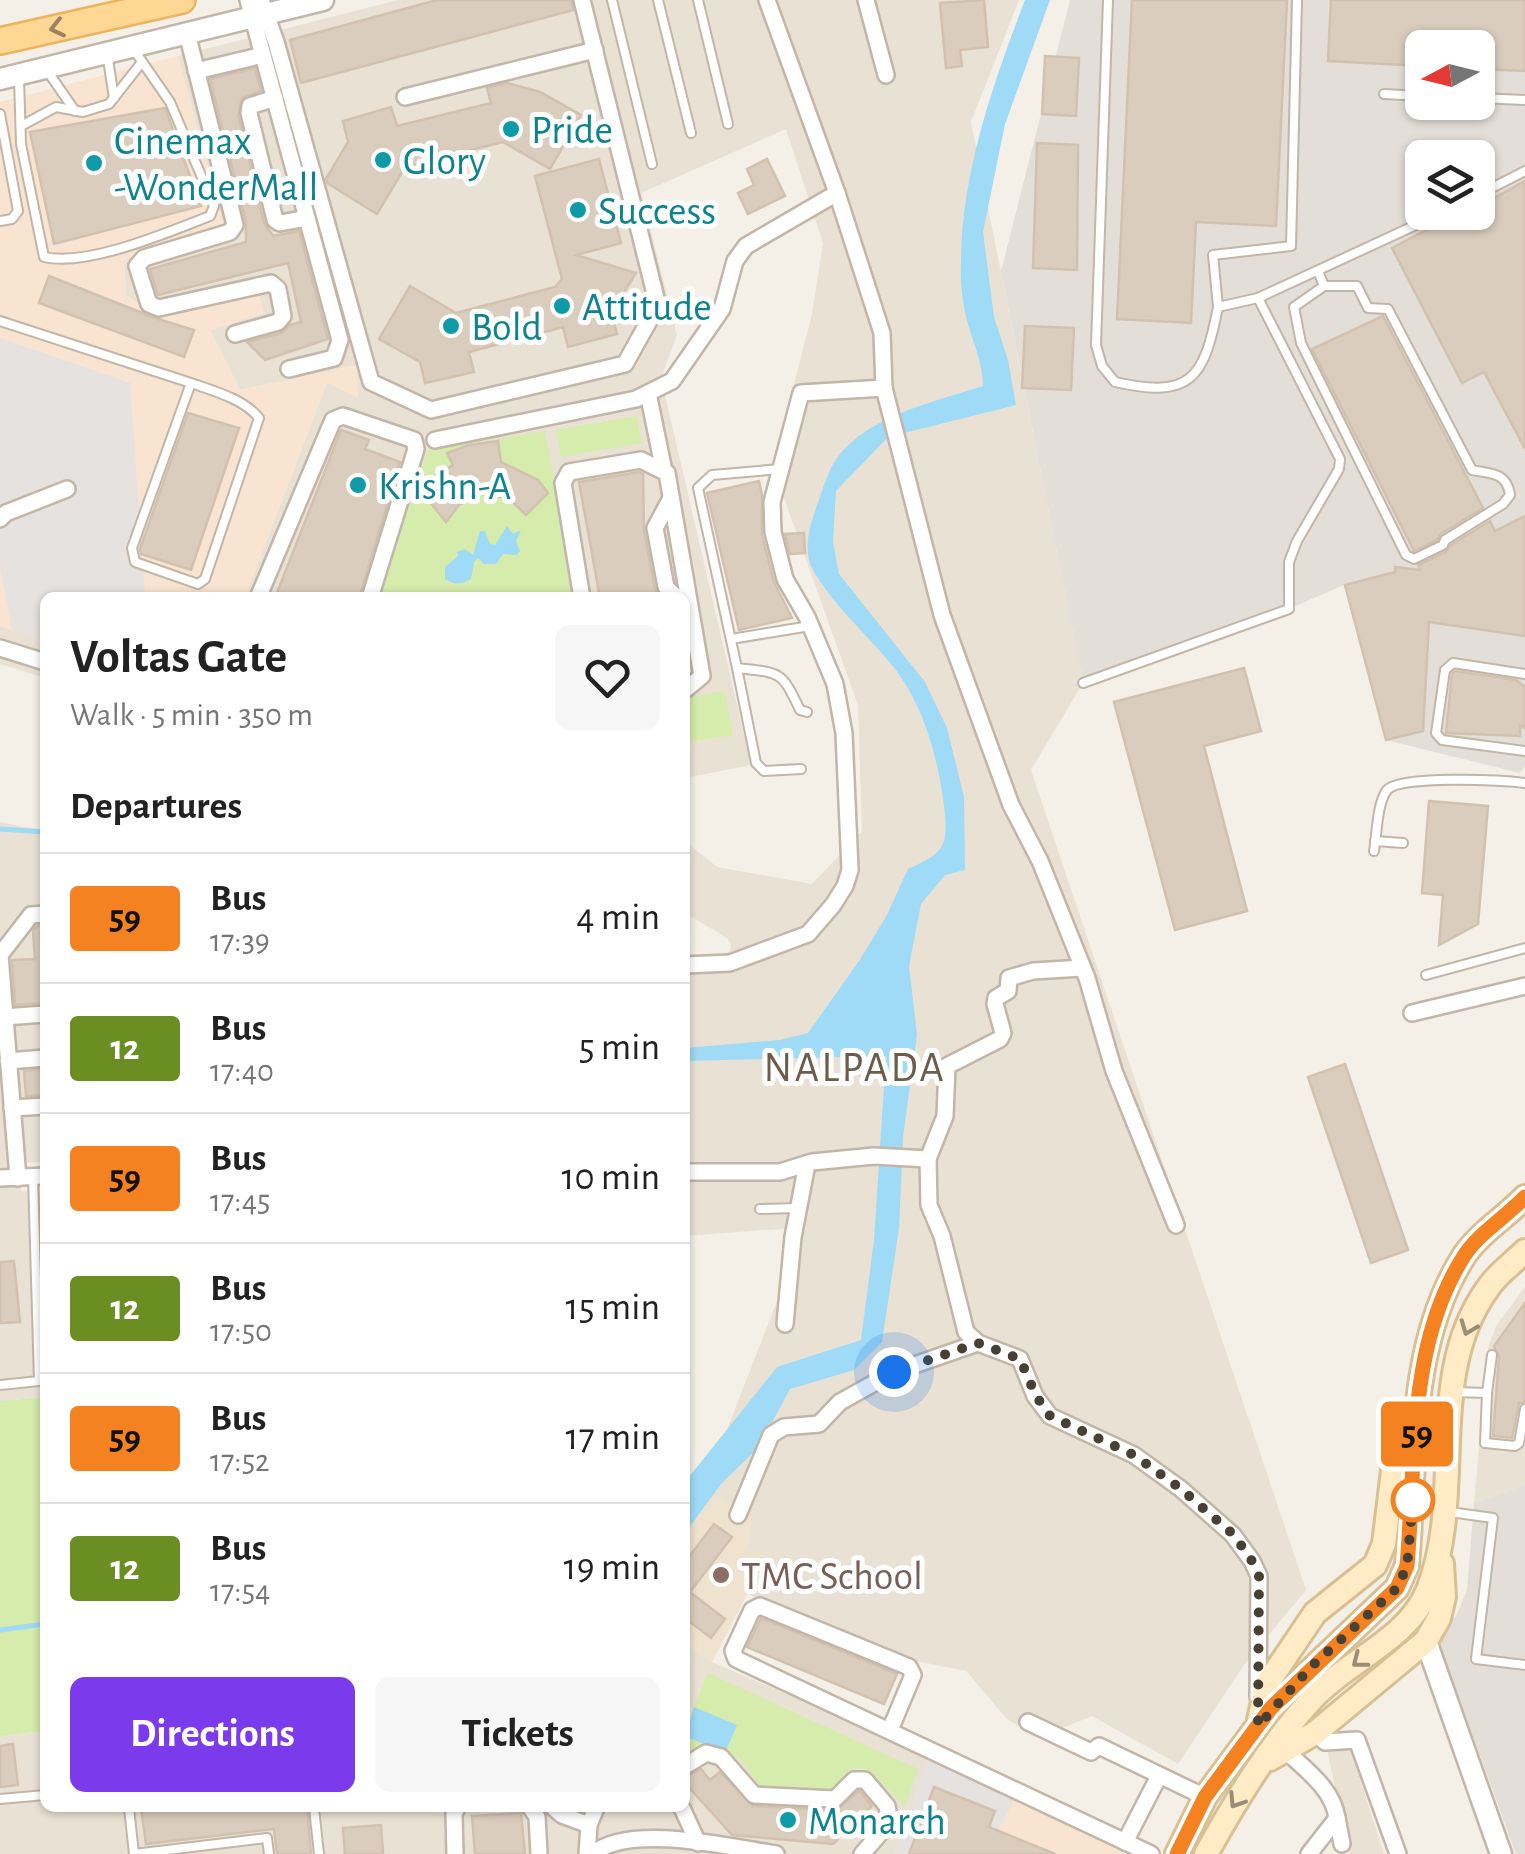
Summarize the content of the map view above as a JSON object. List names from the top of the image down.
{
  "districts": ["NALPADA"],
  "places": [
    "Pride",
    "Glory",
    "Cinemax -WonderMall",
    "Success",
    "Attitude",
    "Bold",
    "Krishn-A",
    "TMC School",
    "Monarch"
  ],
  "lines": ["bus line 59"],
  "north": "left",
  "page": {
    "on_map": "59",
    "heading": [
      ["Voltas Gate", "Walk · 5 min · 350 m"],
      "Departures"
    ],
    "list": [
      {
        "mark": "59",
        "name": "Bus",
        "note": "17:39",
        "value": "4 min"
      },
      {
        "mark": "12",
        "name": "Bus",
        "note": "17:40",
        "value": "5 min"
      },
      {
        "mark": "59",
        "name": "Bus",
        "note": "17:45",
        "value": "10 min"
      },
      {
        "mark": "12",
        "name": "Bus",
        "note": "17:50",
        "value": "15 min"
      },
      {
        "mark": "59",
        "name": "Bus",
        "note": "17:52",
        "value": "17 min"
      },
      {
        "mark": "12",
        "name": "Bus",
        "note": "17:54",
        "value": "19 min"
      }
    ],
    "buttons": ["Directions", "Tickets"]
  }
}
